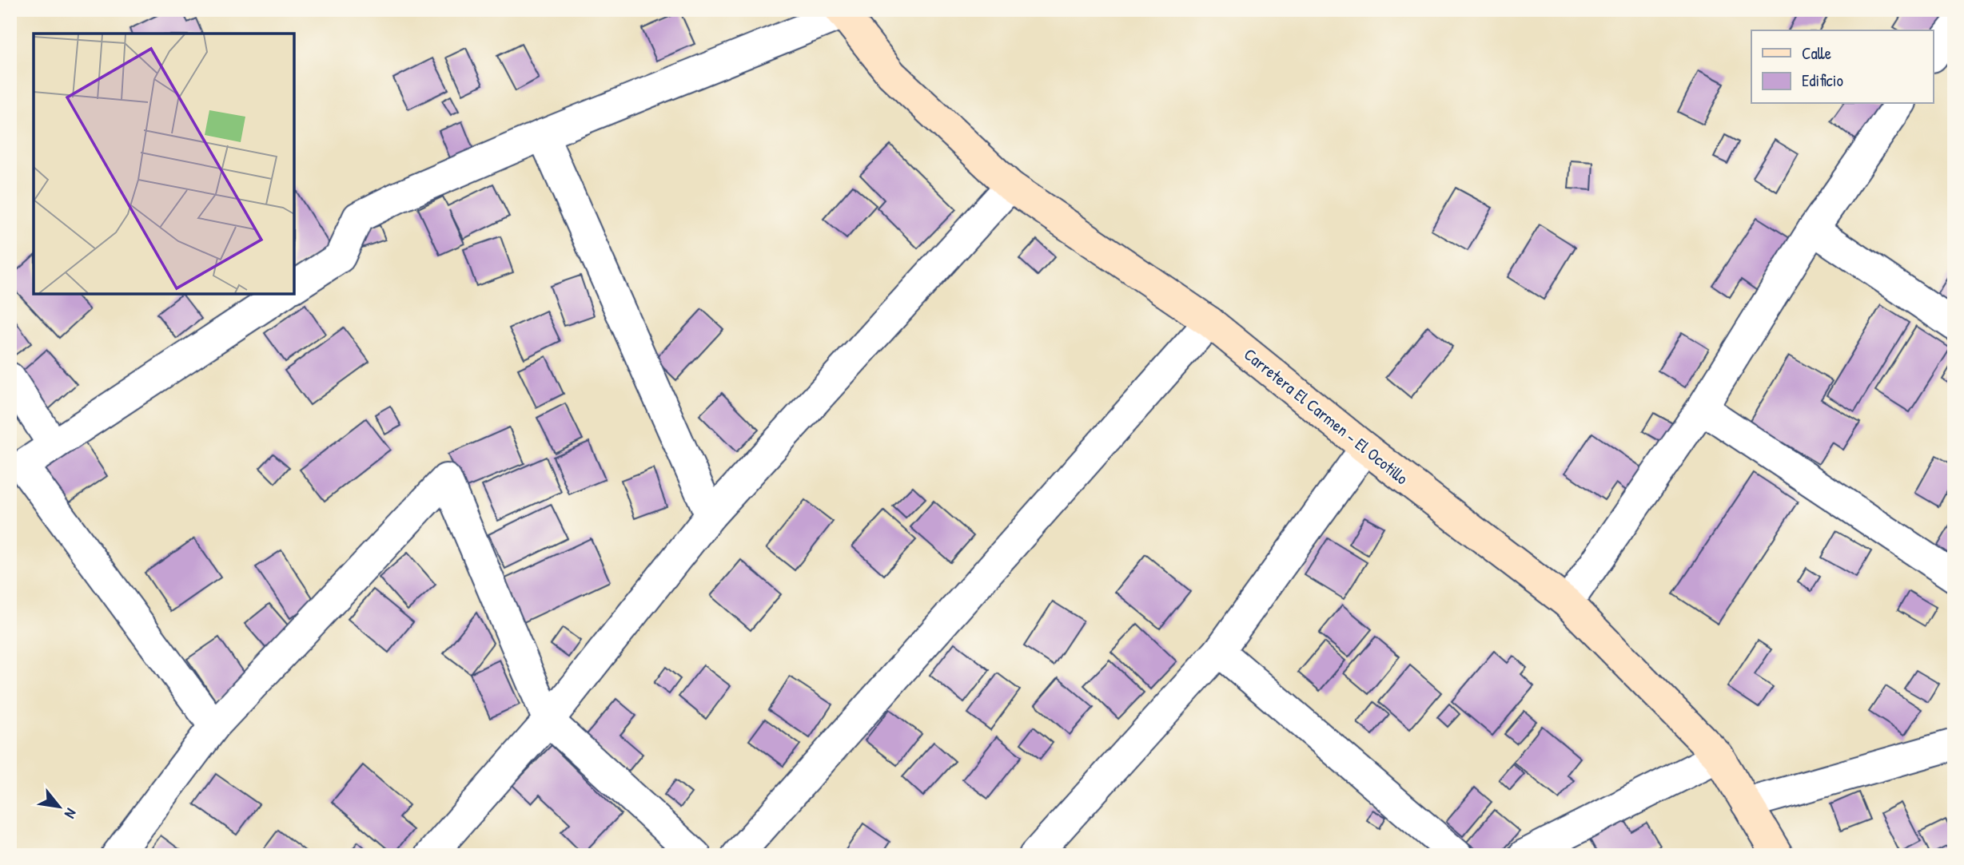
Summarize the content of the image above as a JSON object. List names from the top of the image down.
{
  "streets": {
    "main road": ["Carretera El Carmen - El Ocotillo"]
  },
  "legend": ["Calle", "Edificio"],
  "north": "bottom right"
}
